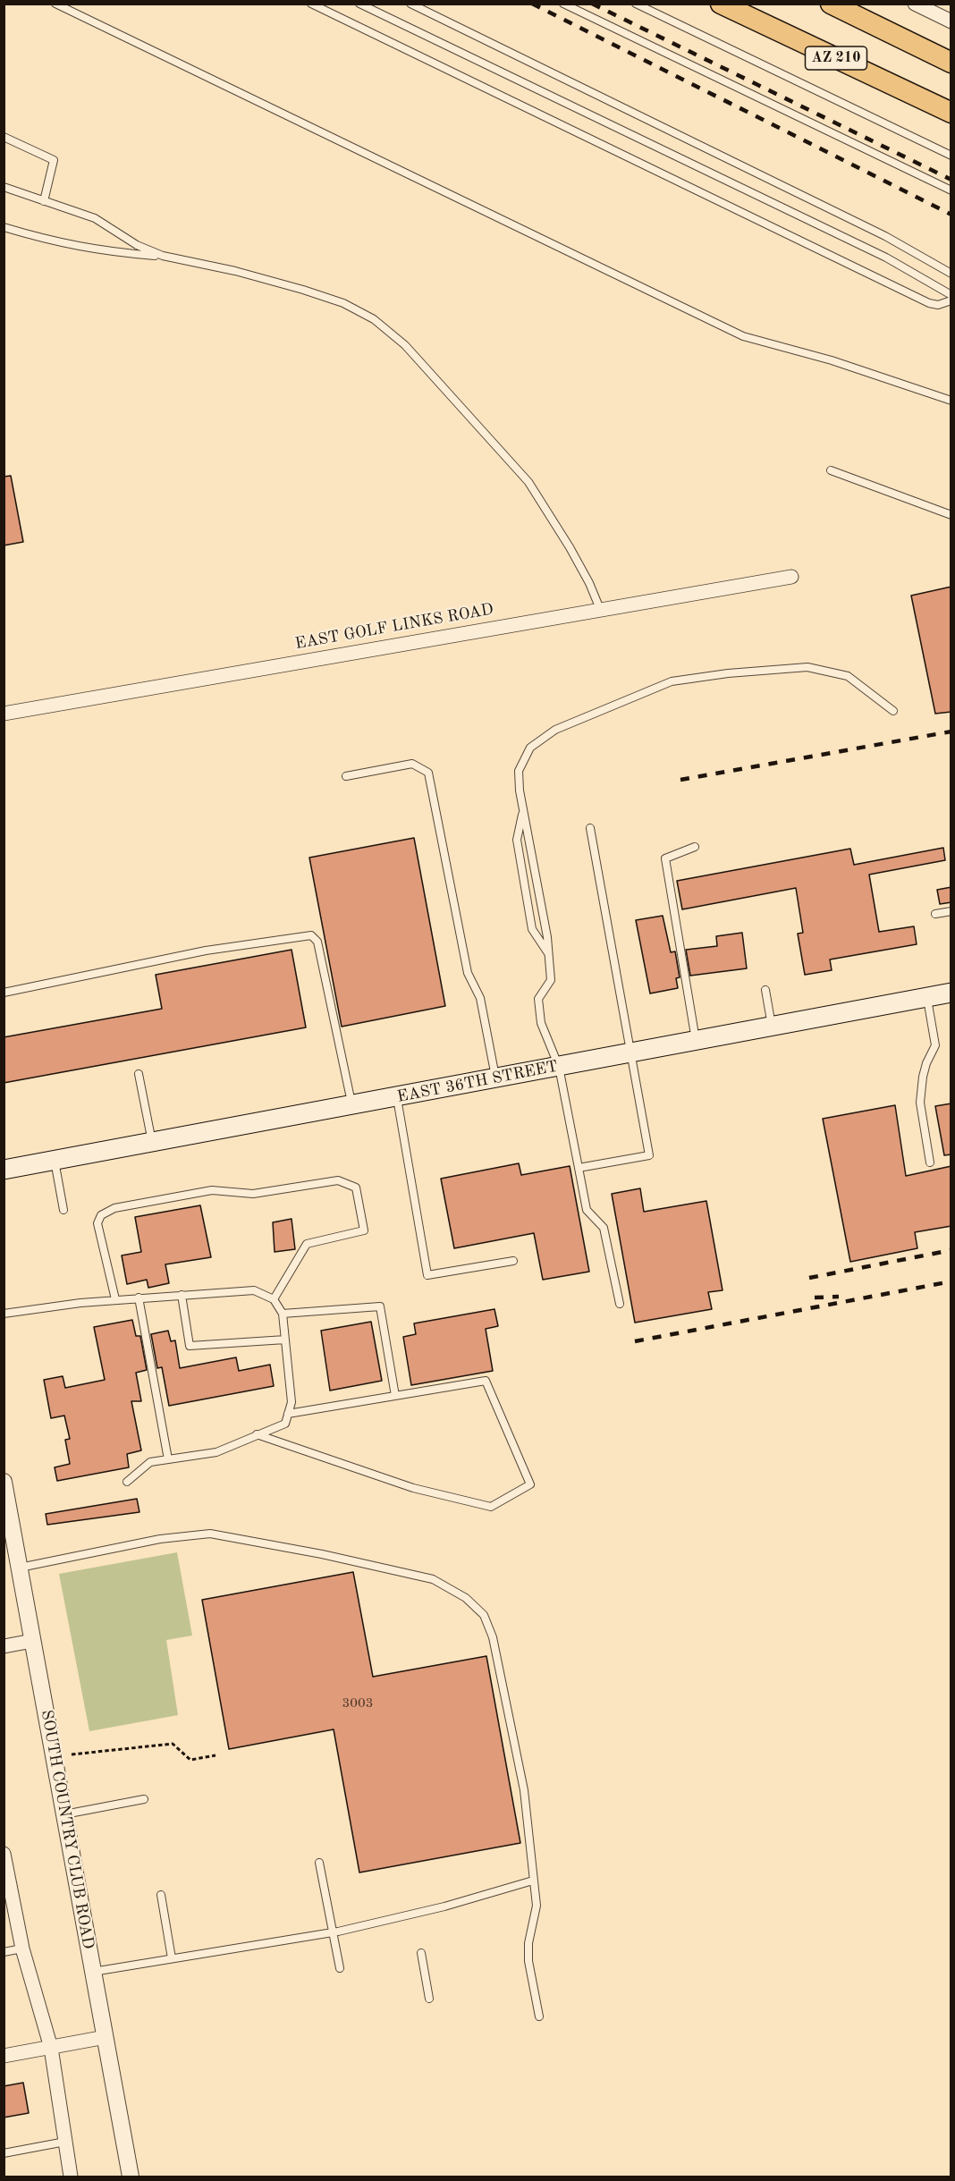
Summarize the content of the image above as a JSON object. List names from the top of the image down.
{
  "streets": {
    "main road": ["AZ 210", "EAST 36TH STREET"],
    "street": ["EAST GOLF LINKS ROAD", "SOUTH COUNTRY CLUB ROAD"]
  },
  "house_numbers": ["3003"]
}
